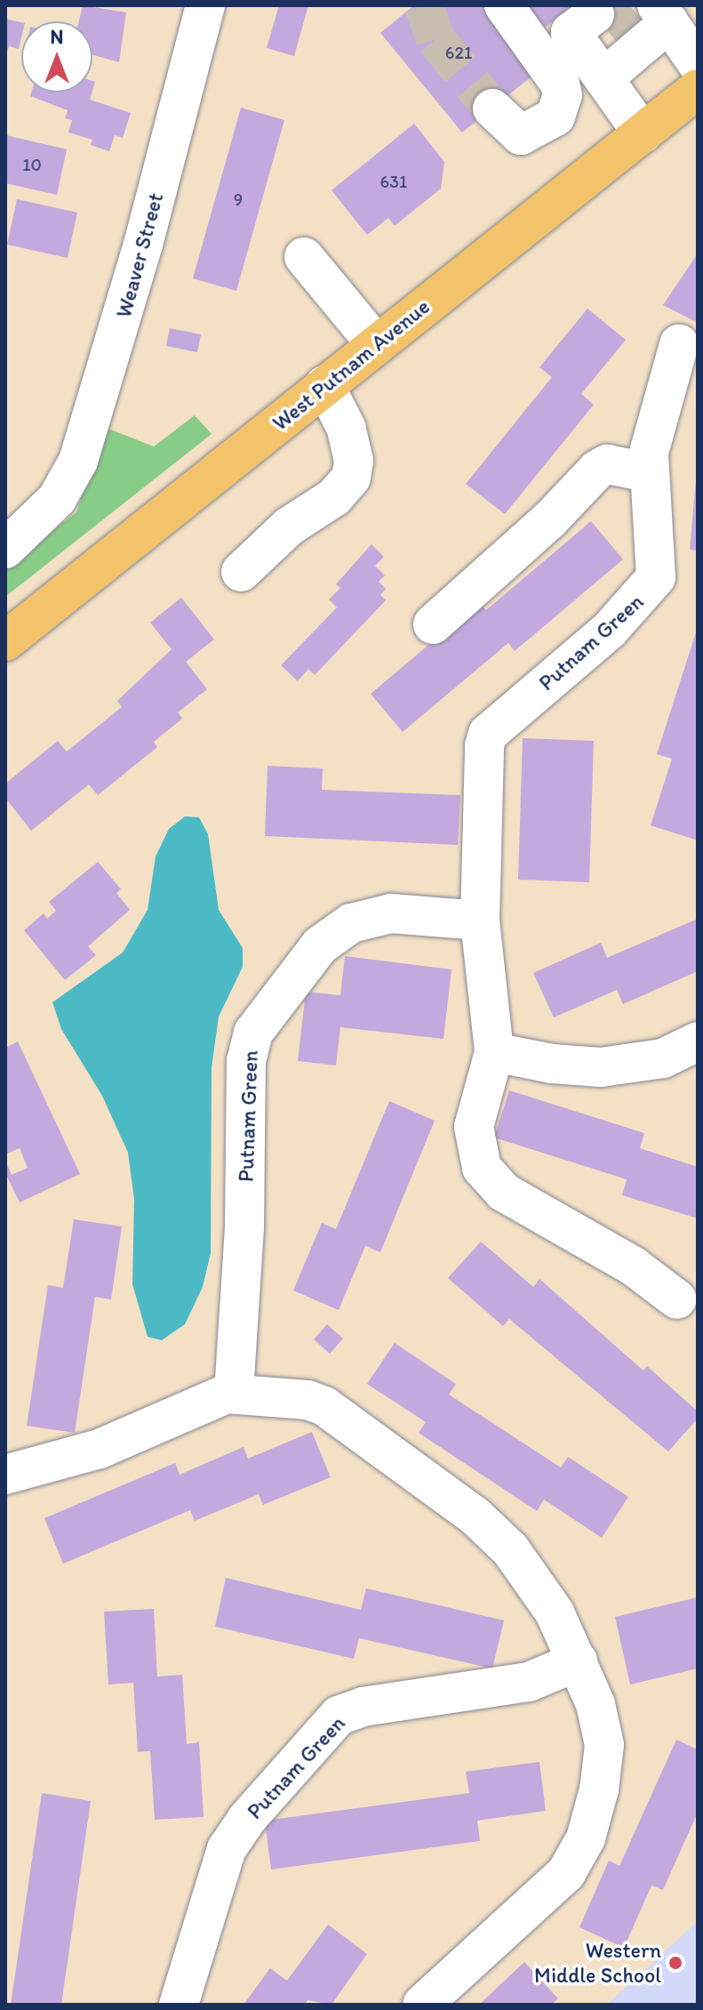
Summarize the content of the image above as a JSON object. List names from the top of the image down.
{
  "streets": {
    "main road": ["West Putnam Avenue"],
    "street": ["Weaver Street", "Putnam Green"]
  },
  "places": ["Western Middle School"],
  "house_numbers": [
    "621",
    "10",
    "631",
    "9"
  ],
  "north": "top"
}
